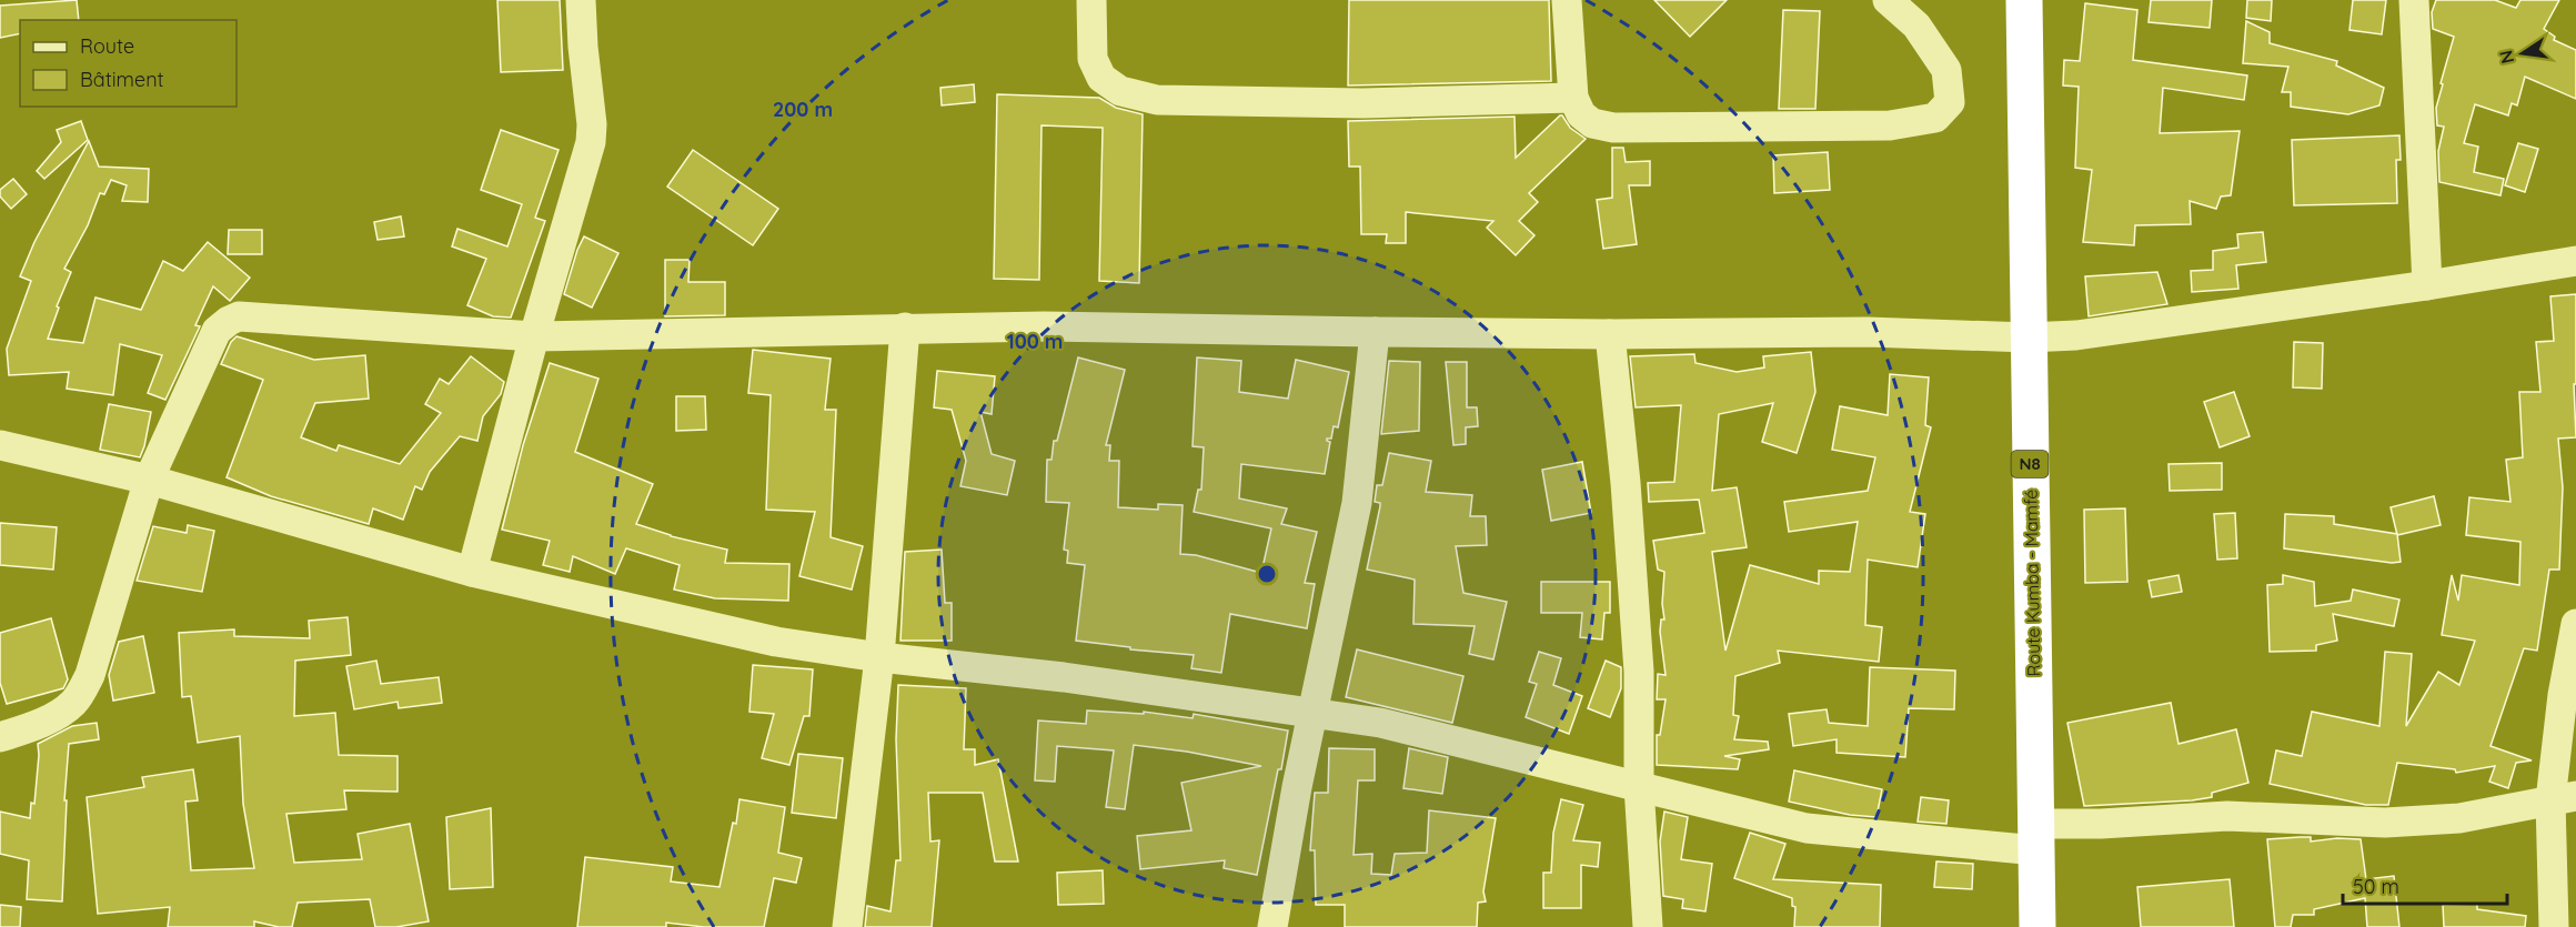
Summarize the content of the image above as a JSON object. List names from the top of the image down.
{
  "streets": {
    "highway": ["N8", "Route Kumba - Mamfé"]
  },
  "legend": ["Route", "Bâtiment"],
  "scale_bar": "50 m",
  "north": "left",
  "rings": ["200 m", "100 m"]
}
